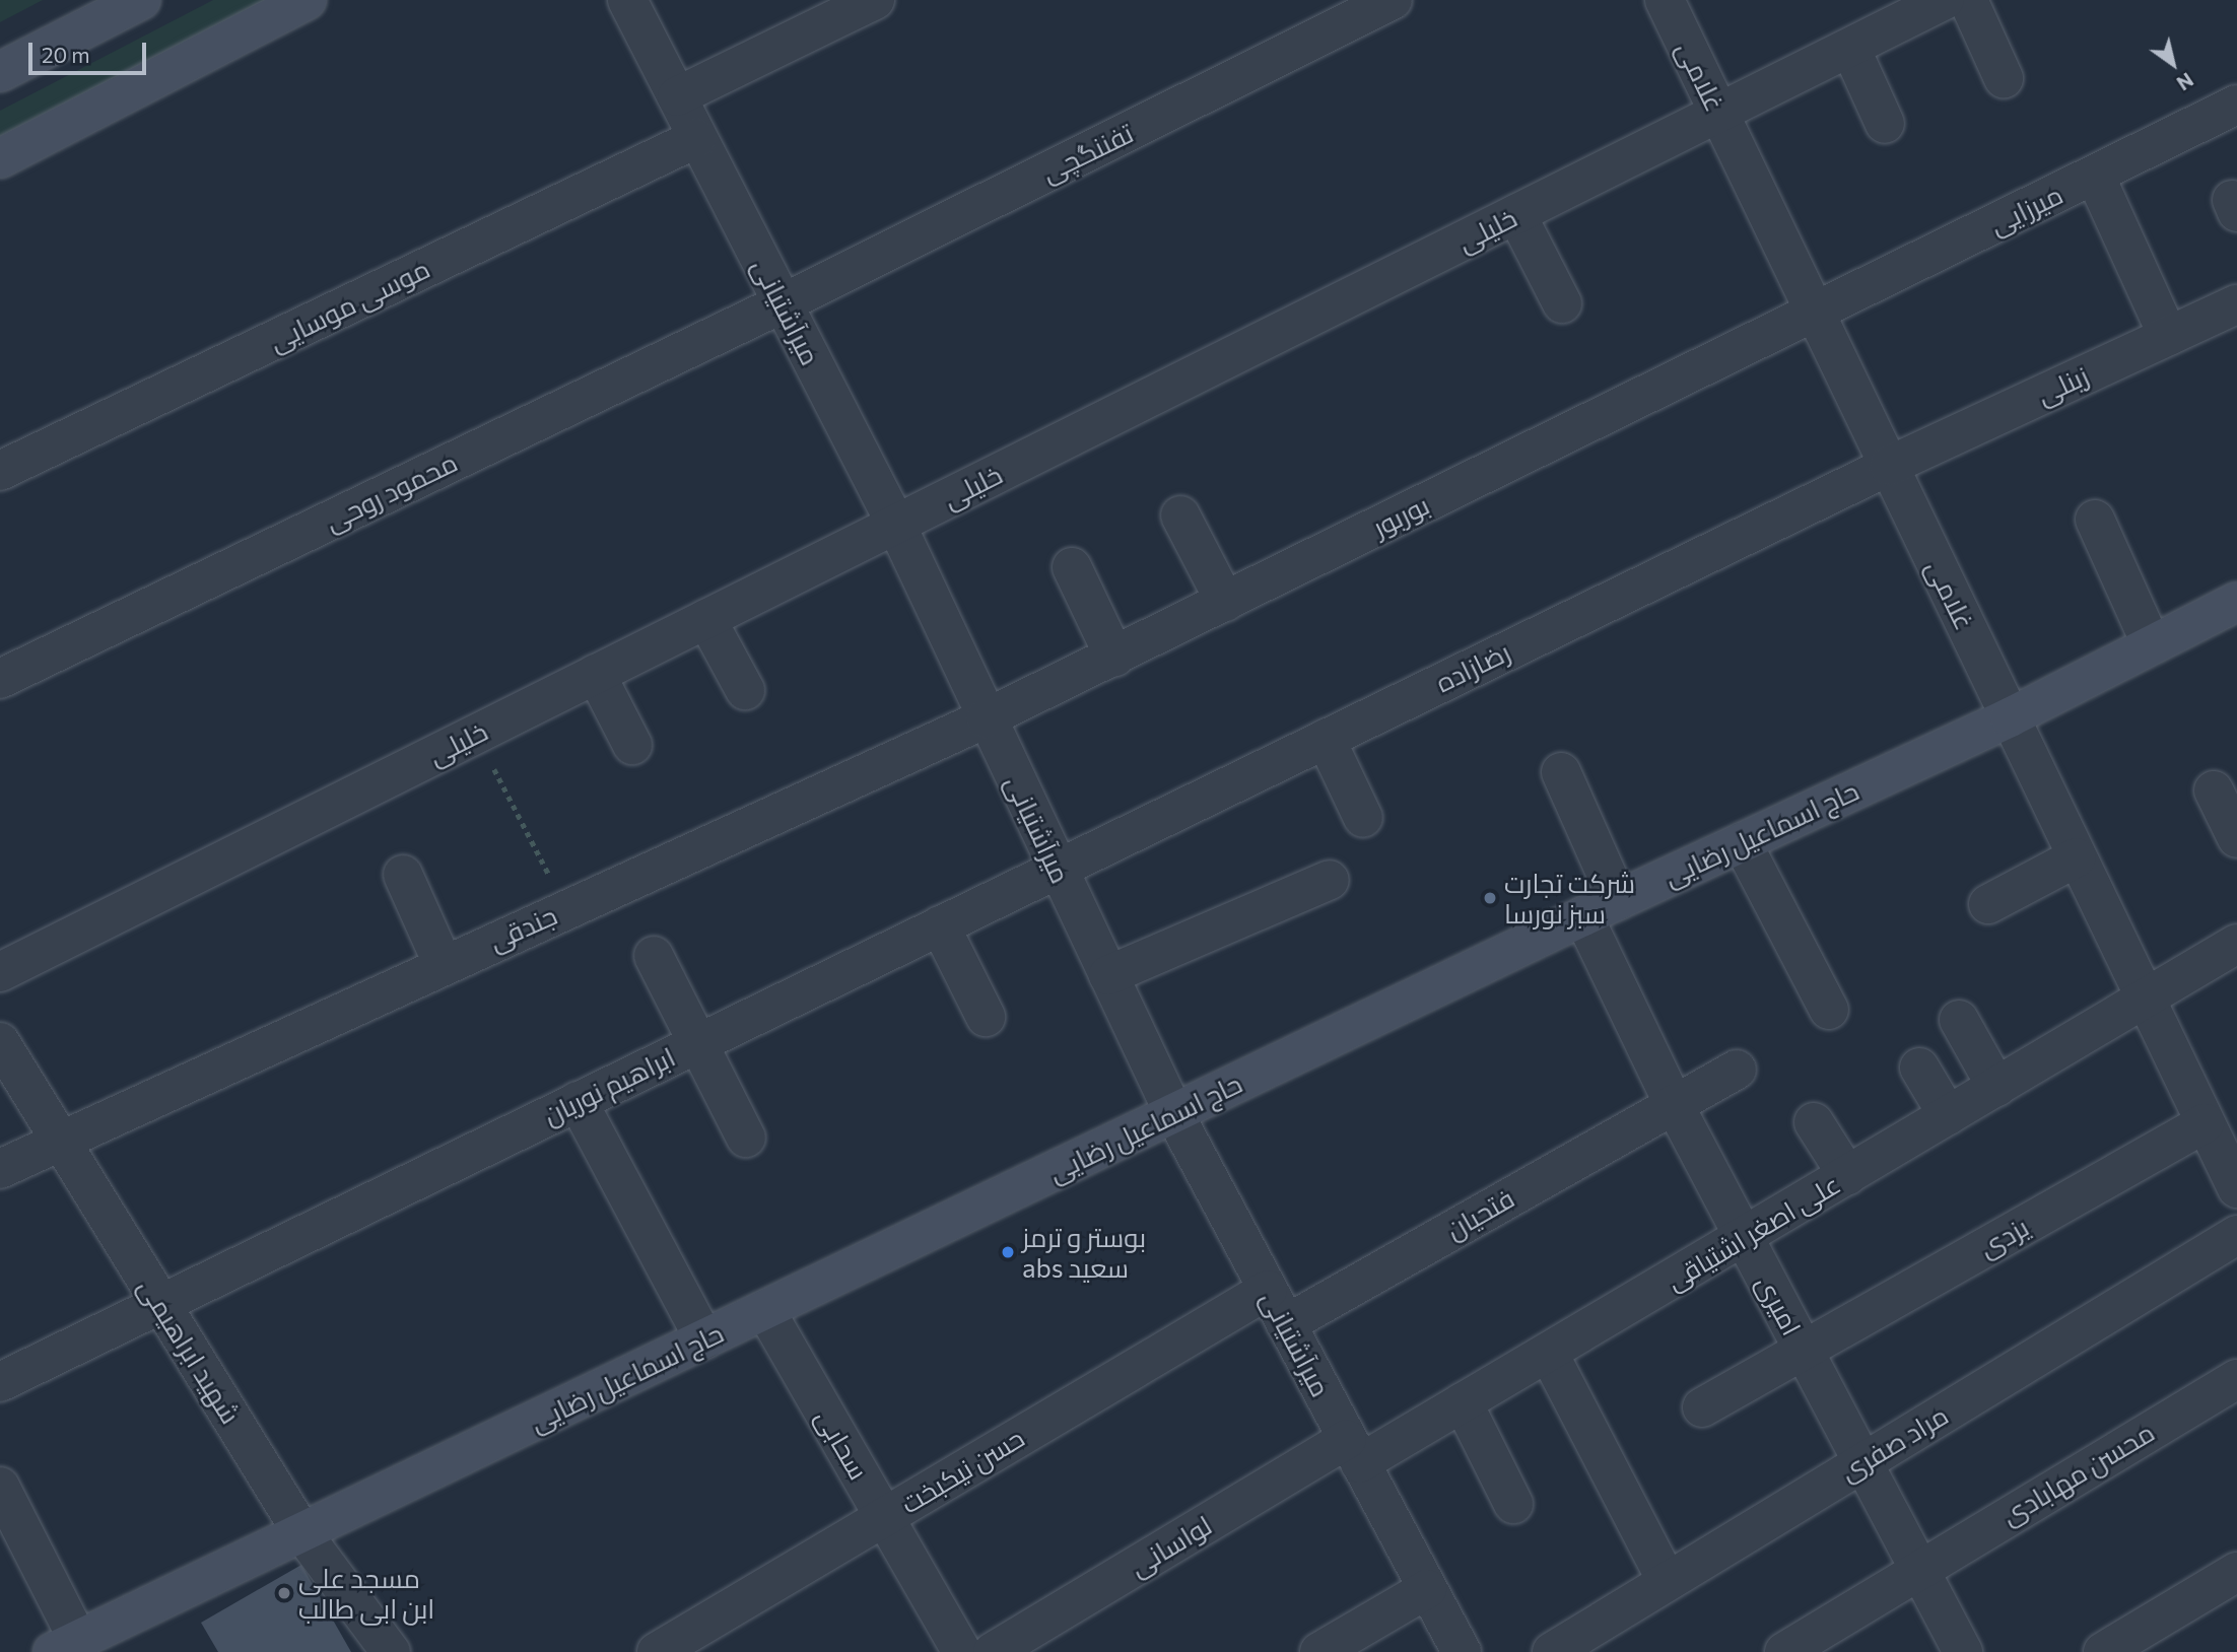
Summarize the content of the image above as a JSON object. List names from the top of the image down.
{
  "streets": {
    "main road": ["حاج اسماعیل رضایی"],
    "street": [
      "غلامی",
      "تفننگچی",
      "میرزایی",
      "خلیلی",
      "موسی موسایی",
      "میرآشتیانی",
      "زینلی",
      "محمود روحی",
      "بوربور",
      "رضازاده",
      "جندقی",
      "ابراهیم نوریان",
      "فتحیان",
      "علی اصغر اشتیاقی",
      "یزدی",
      "امیری",
      "شهید ابراهیمی",
      "مراد صفری",
      "سحابی",
      "حسن نیکبخت",
      "محسن مهابادی",
      "لواسانی"
    ]
  },
  "crossings": [
    ["غلامی", "میرزایی"],
    ["غلامی", "خلیلی"],
    ["غلامی", "زینلی"],
    ["غلامی", "بوربور"],
    ["غلامی", "رضازاده"],
    ["غلامی", "حاج اسماعیل رضایی"],
    ["غلامی", "علی اصغر اشتیاقی"],
    ["غلامی", "یزدی"],
    ["تفننگچی", "میرآشتیانی"],
    ["تفننگچی", "محمود روحی"],
    ["میرزایی", "بوربور"],
    ["خلیلی", "میرآشتیانی"],
    ["موسی موسایی", "میرآشتیانی"],
    ["میرآشتیانی", "محمود روحی"],
    ["میرآشتیانی", "بوربور"],
    ["میرآشتیانی", "رضازاده"],
    ["میرآشتیانی", "حاج اسماعیل رضایی"],
    ["میرآشتیانی", "جندقی"],
    ["میرآشتیانی", "ابراهیم نوریان"],
    ["میرآشتیانی", "فتحیان"],
    ["میرآشتیانی", "علی اصغر اشتیاقی"],
    ["میرآشتیانی", "حسن نیکبخت"],
    ["میرآشتیانی", "لواسانی"],
    ["زینلی", "رضازاده"],
    ["بوربور", "جندقی"],
    ["رضازاده", "ابراهیم نوریان"],
    ["حاج اسماعیل رضایی", "امیری"],
    ["حاج اسماعیل رضایی", "شهید ابراهیمی"],
    ["حاج اسماعیل رضایی", "سحابی"],
    ["جندقی", "شهید ابراهیمی"],
    ["ابراهیم نوریان", "شهید ابراهیمی"],
    ["فتحیان", "امیری"],
    ["علی اصغر اشتیاقی", "امیری"],
    ["علی اصغر اشتیاقی", "لواسانی"],
    ["یزدی", "امیری"],
    ["امیری", "مراد صفری"],
    ["امیری", "محسن مهابادی"],
    ["سحابی", "حسن نیکبخت"]
  ],
  "places": ["شرکت تجارت سبز نورسا", "بوستر و ترمز abs سعید", "مسجد علی ابن ابی طالب"],
  "scale_bar": "20 m",
  "north": "bottom right"
}
